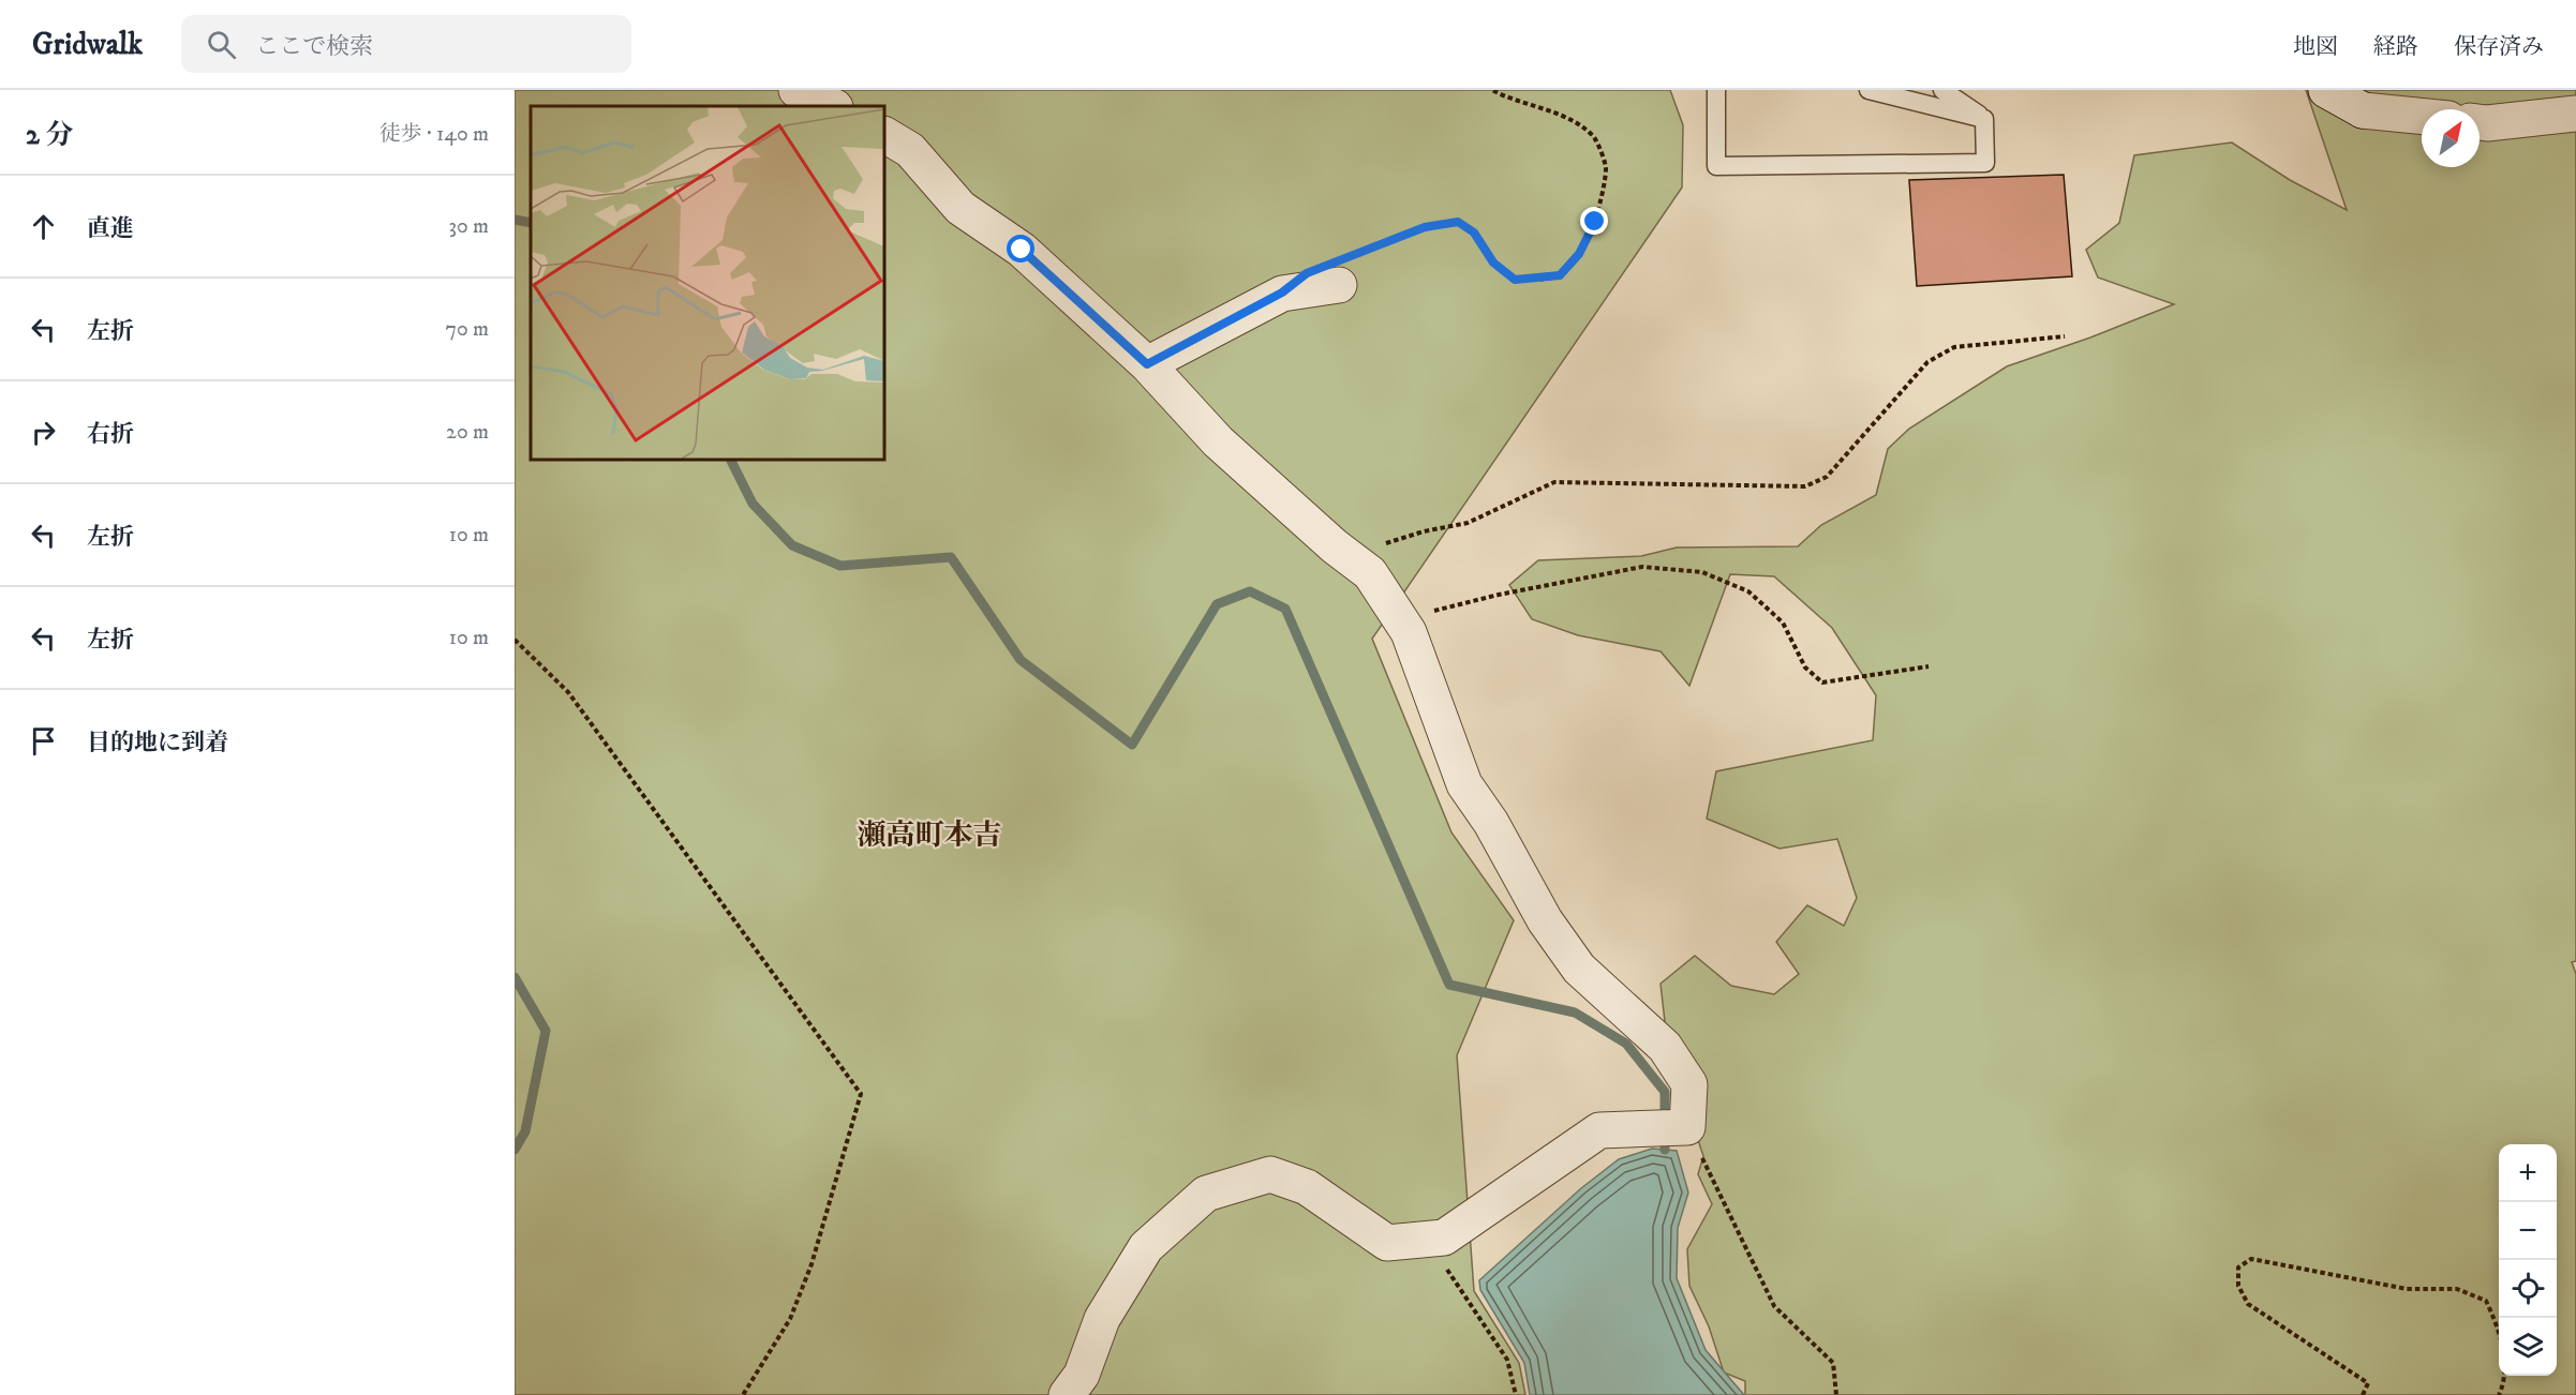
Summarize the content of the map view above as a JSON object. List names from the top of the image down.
{
  "districts": ["瀬高町本吉"],
  "north": "top right",
  "page": {
    "header": "Gridwalk",
    "search": "ここで検索",
    "nav": ["地図", "経路", "保存済み"],
    "heading": ["2 分", "徒歩 · 140 m"],
    "list": [
      ["直進", "30 m"],
      ["左折", "70 m"],
      ["右折", "20 m"],
      ["左折", "10 m"],
      ["左折", "10 m"],
      "目的地に到着"
    ],
    "map_buttons": ["+", "−"]
  }
}
